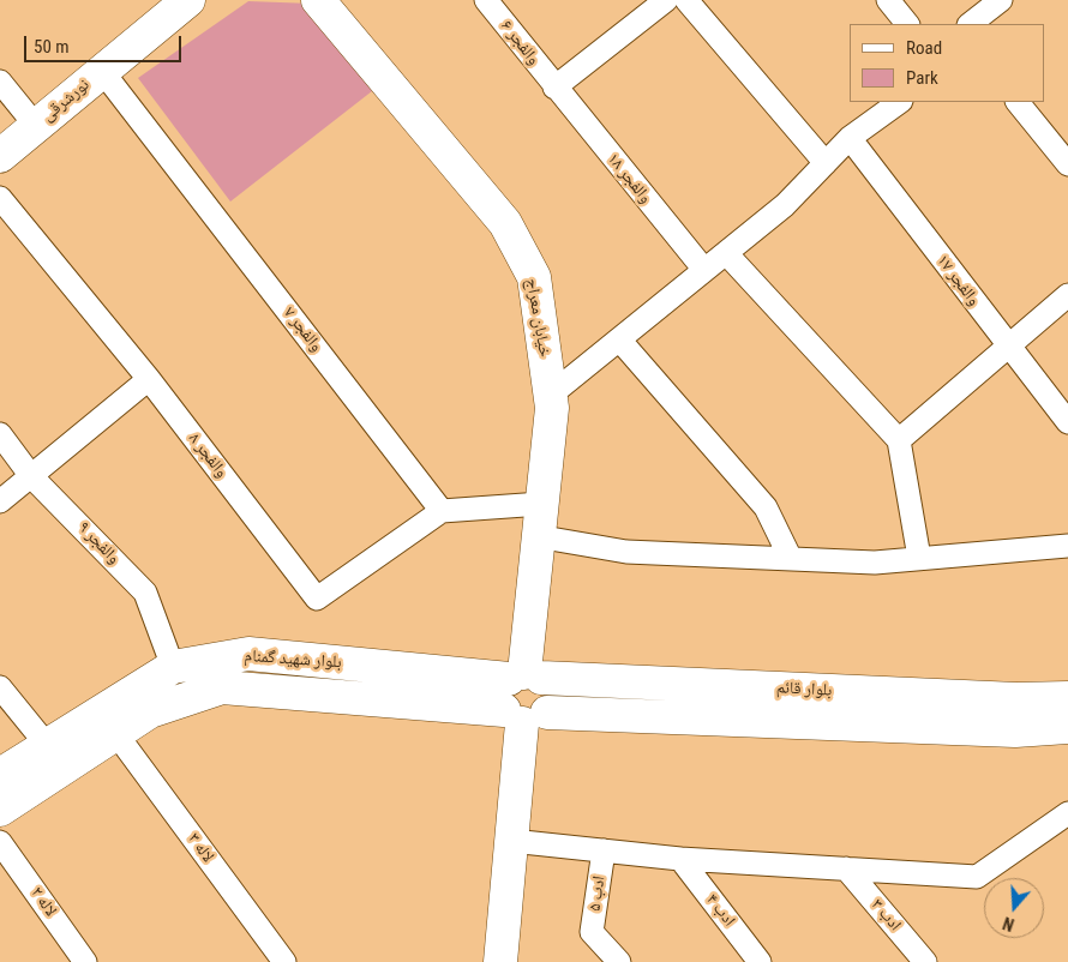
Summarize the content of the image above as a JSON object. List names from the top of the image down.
{
  "streets": {
    "main road": [
      "نورشرقی",
      "خیابان معراج",
      "بلوار شهید گمنام",
      "بلوار قائم"
    ],
    "street": [
      "والفجر ۶",
      "والفجر ۱۸",
      "والفجر ۱۷",
      "والفجر ۷",
      "والفجر ۸",
      "والفجر ۹",
      "لاله ۳",
      "ادب ۵",
      "لاله ۲",
      "ادب ۴",
      "ادب ۳"
    ]
  },
  "crossings": [
    ["والفجر ۶", "والفجر ۱۸"],
    ["نورشرقی", "والفجر ۷"],
    ["خیابان معراج", "بلوار شهید گمنام"],
    ["خیابان معراج", "بلوار قائم"],
    ["والفجر ۷", "والفجر ۸"],
    ["والفجر ۹", "بلوار شهید گمنام"],
    ["بلوار شهید گمنام", "بلوار قائم"],
    ["بلوار شهید گمنام", "لاله ۳"]
  ],
  "legend": ["Road", "Park"],
  "scale_bar": "50 m",
  "north": "bottom"
}
